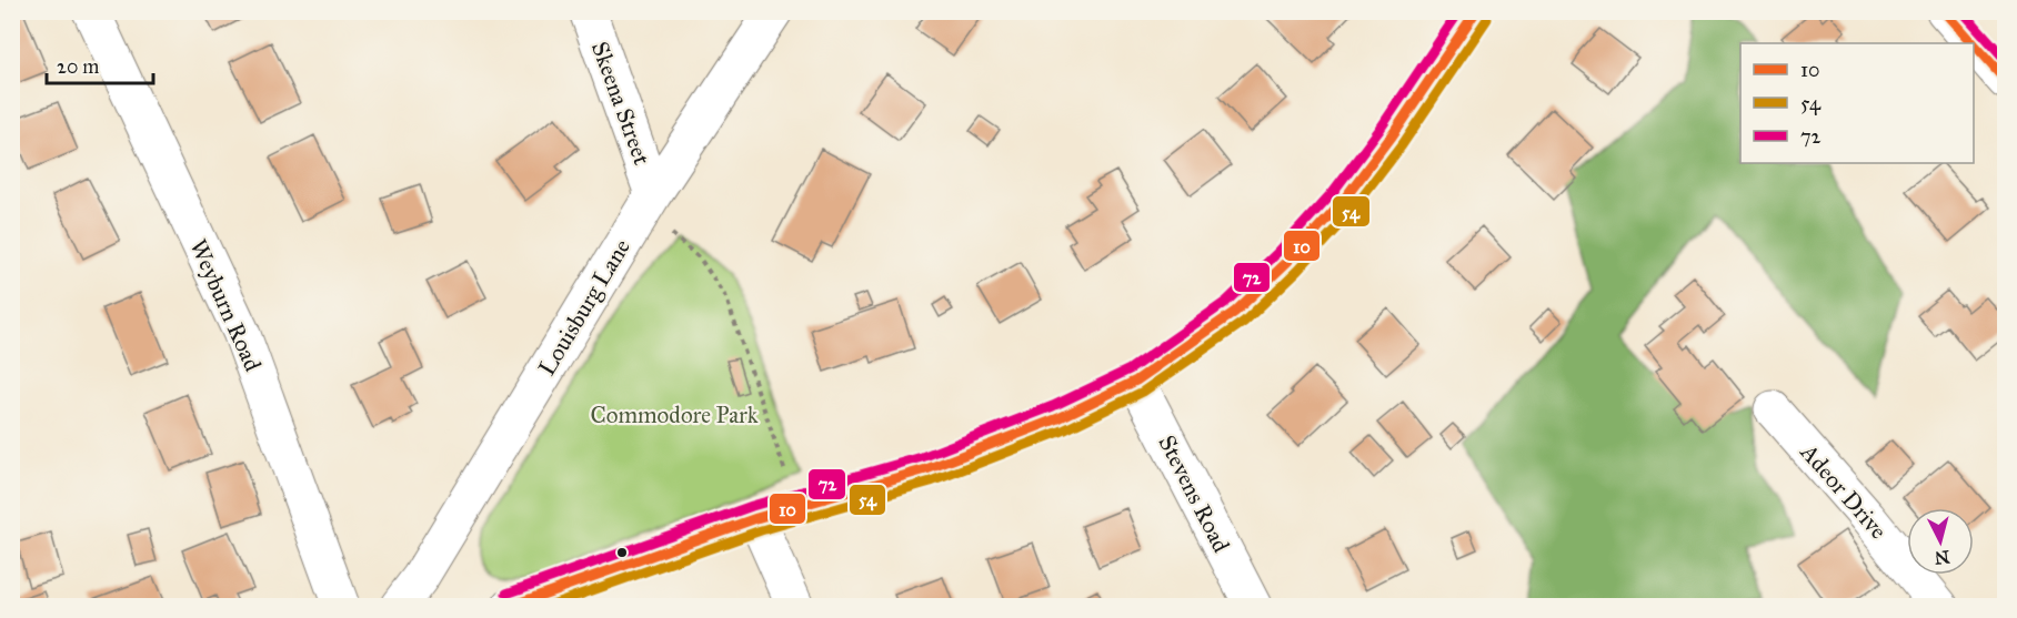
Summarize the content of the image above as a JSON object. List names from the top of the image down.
{
  "streets": {
    "street": [
      "Skeena Street",
      "Weyburn Road",
      "Louisburg Lane",
      "Adeor Drive",
      "Stevens Road"
    ]
  },
  "crossings": [
    ["Skeena Street", "Louisburg Lane"]
  ],
  "parks": ["Commodore Park"],
  "lines": ["transit line 10", "transit line 72", "transit line 54"],
  "legend": ["10", "54", "72"],
  "scale_bar": "20 m",
  "north": "bottom"
}
